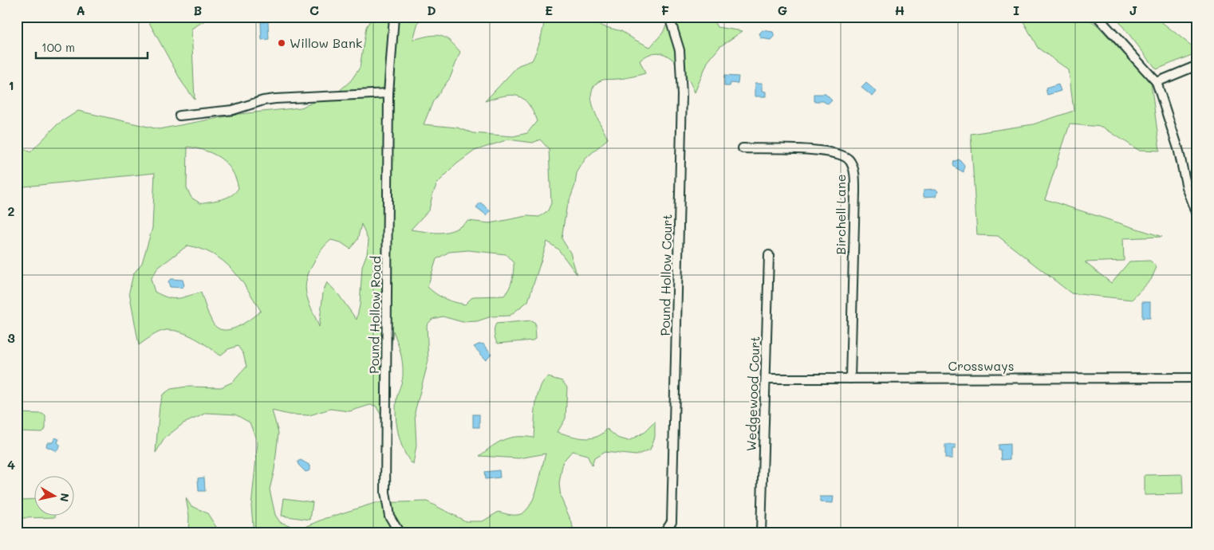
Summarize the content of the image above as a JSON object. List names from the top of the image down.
{
  "streets": {
    "street": [
      "Birchell Lane",
      "Pound Hollow Court",
      "Pound Hollow Road",
      "Crossways",
      "Wedgewood Court"
    ]
  },
  "crossings": [
    ["Birchell Lane", "Crossways"],
    ["Crossways", "Wedgewood Court"]
  ],
  "places": ["Willow Bank"],
  "scale_bar": "100 m",
  "north": "right",
  "grid": {
    "columns": [
      "A",
      "B",
      "C",
      "D",
      "E",
      "F",
      "G",
      "H",
      "I",
      "J"
    ],
    "rows": [
      "1",
      "2",
      "3",
      "4"
    ]
  }
}
